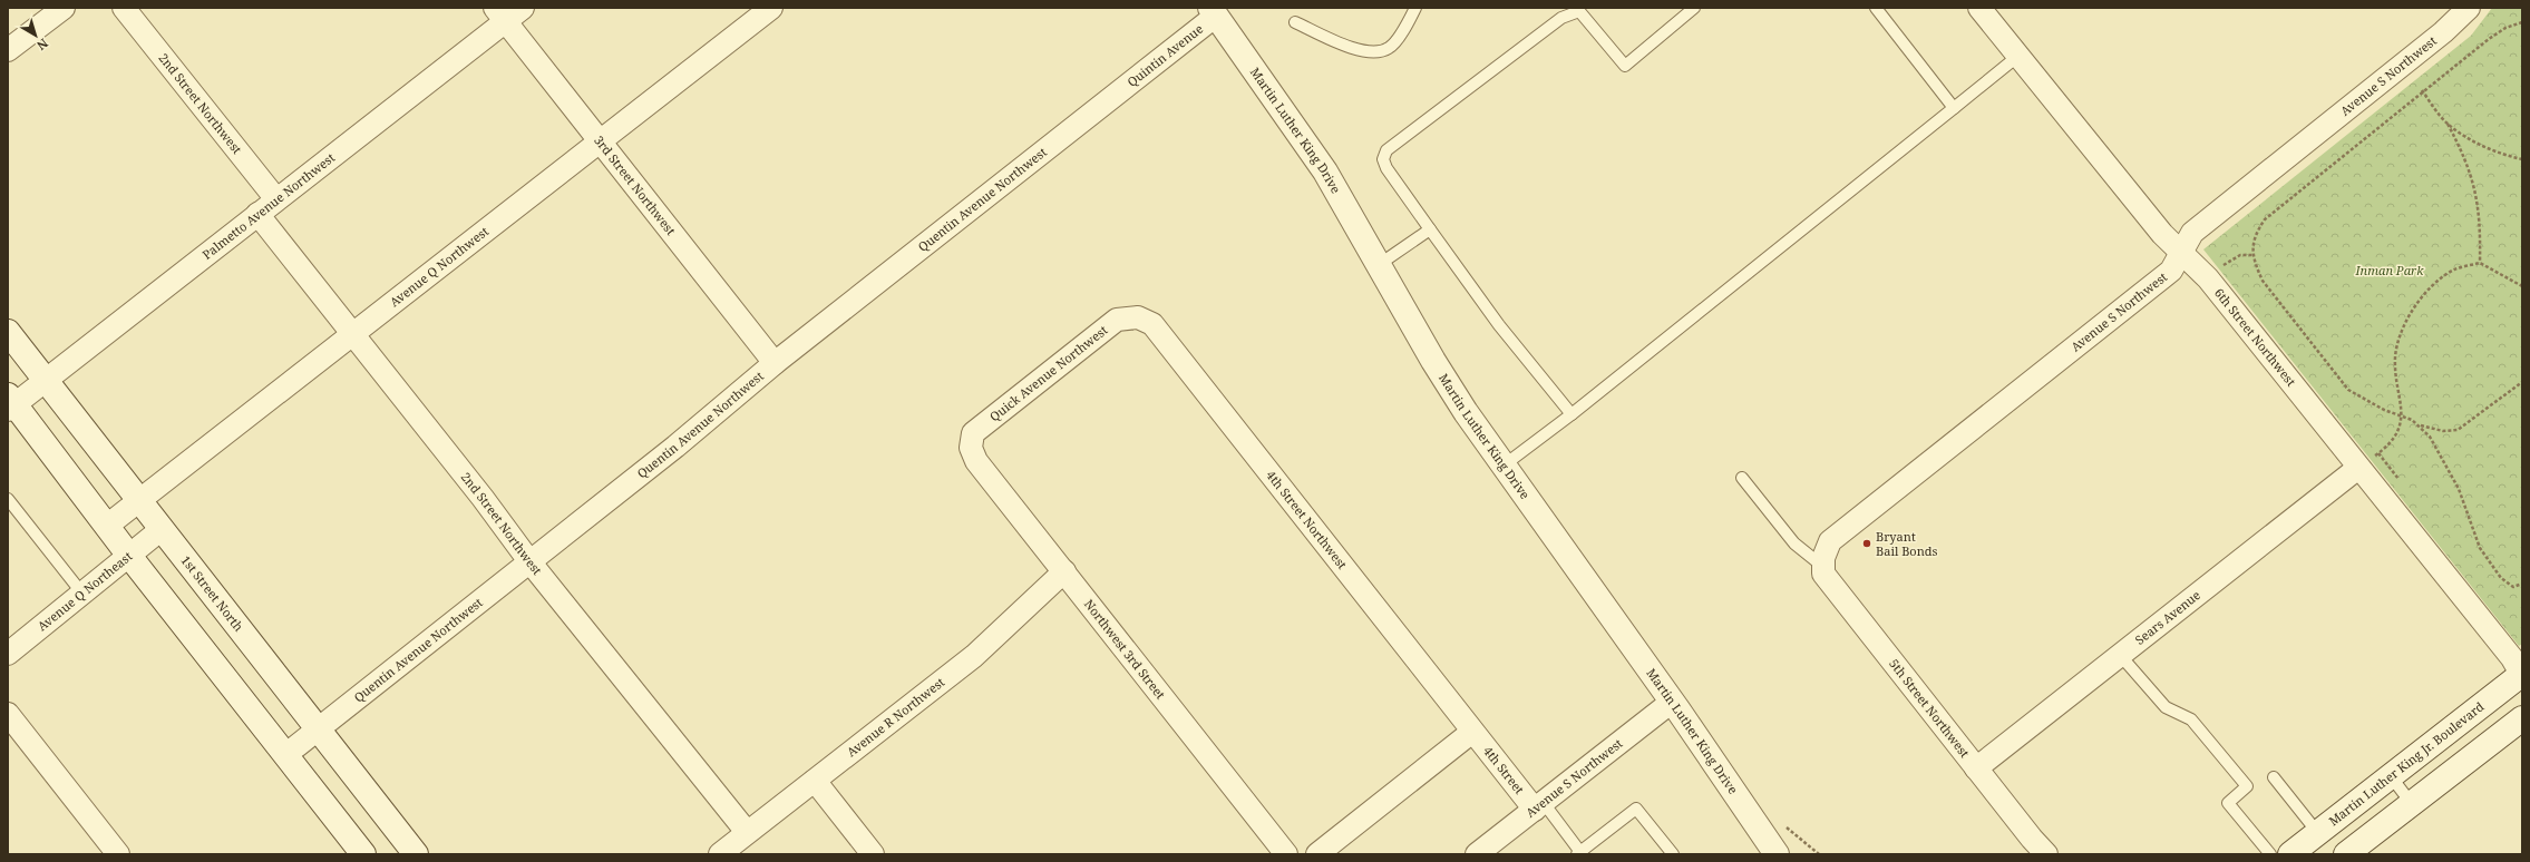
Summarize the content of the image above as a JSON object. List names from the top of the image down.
{
  "streets": {
    "main road": ["Martin Luther King Drive", "1st Street North", "Martin Luther King Jr. Boulevard"],
    "street": [
      "Quintin Avenue",
      "Avenue S Northwest",
      "2nd Street Northwest",
      "3rd Street Northwest",
      "Quentin Avenue Northwest",
      "Palmetto Avenue Northwest",
      "Avenue Q Northwest",
      "6th Street Northwest",
      "Quick Avenue Northwest",
      "4th Street Northwest",
      "Avenue Q Northeast",
      "Sears Avenue",
      "Northwest 3rd Street",
      "5th Street Northwest",
      "Avenue R Northwest",
      "4th Street"
    ]
  },
  "crossings": [
    ["Quintin Avenue", "Martin Luther King Drive"],
    ["Quintin Avenue", "Quentin Avenue Northwest"],
    ["Avenue S Northwest", "Martin Luther King Drive"],
    ["Avenue S Northwest", "6th Street Northwest"],
    ["Avenue S Northwest", "5th Street Northwest"],
    ["Avenue S Northwest", "4th Street"],
    ["2nd Street Northwest", "Quentin Avenue Northwest"],
    ["2nd Street Northwest", "Palmetto Avenue Northwest"],
    ["2nd Street Northwest", "Avenue Q Northwest"],
    ["2nd Street Northwest", "Avenue R Northwest"],
    ["3rd Street Northwest", "Quentin Avenue Northwest"],
    ["3rd Street Northwest", "Palmetto Avenue Northwest"],
    ["3rd Street Northwest", "Avenue Q Northwest"],
    ["Quentin Avenue Northwest", "1st Street North"],
    ["Palmetto Avenue Northwest", "1st Street North"],
    ["Avenue Q Northwest", "1st Street North"],
    ["6th Street Northwest", "Sears Avenue"],
    ["6th Street Northwest", "Martin Luther King Jr. Boulevard"],
    ["Quick Avenue Northwest", "4th Street Northwest"],
    ["Quick Avenue Northwest", "Northwest 3rd Street"],
    ["4th Street Northwest", "4th Street"],
    ["Avenue Q Northeast", "1st Street North"],
    ["Sears Avenue", "5th Street Northwest"],
    ["Northwest 3rd Street", "Avenue R Northwest"]
  ],
  "parks": ["Inman Park"],
  "places": ["Bryant Bail Bonds"],
  "north": "bottom right"
}
